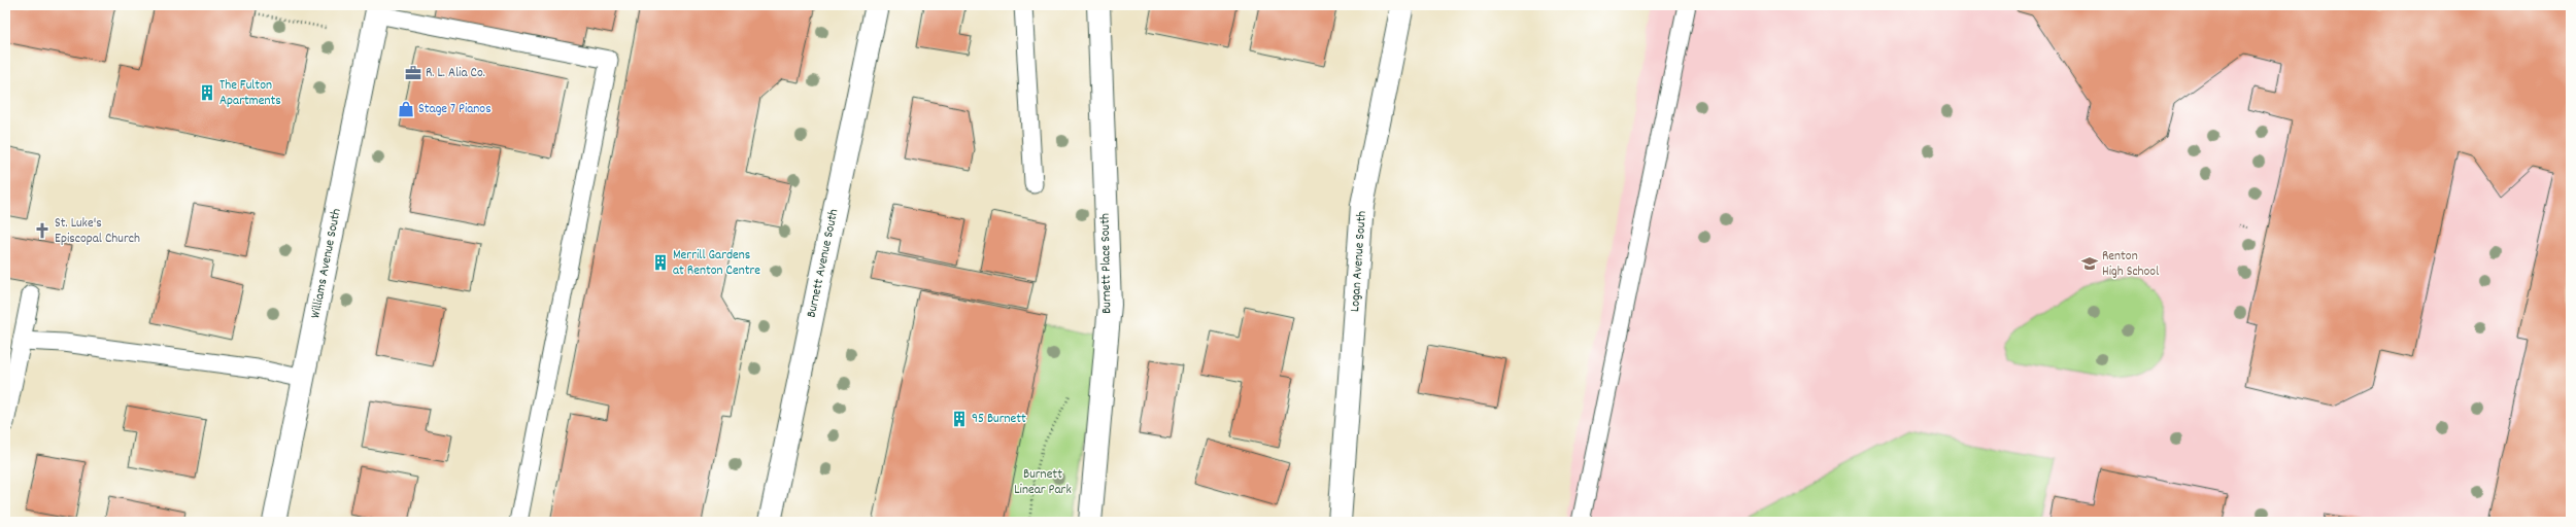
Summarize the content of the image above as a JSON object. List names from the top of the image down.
{
  "streets": {
    "street": [
      "Logan Avenue South",
      "Williams Avenue South",
      "Burnett Avenue South",
      "Burnett Place South"
    ]
  },
  "parks": ["Burnett Linear Park"],
  "places": {
    "office": ["R. L. Alia Co."],
    "building": ["The Fulton Apartments", "Merrill Gardens at Renton Centre", "95 Burnett"],
    "shop": ["Stage 7 Pianos"],
    "church": ["St. Luke's Episcopal Church"],
    "school or university": ["Renton High School"]
  }
}
